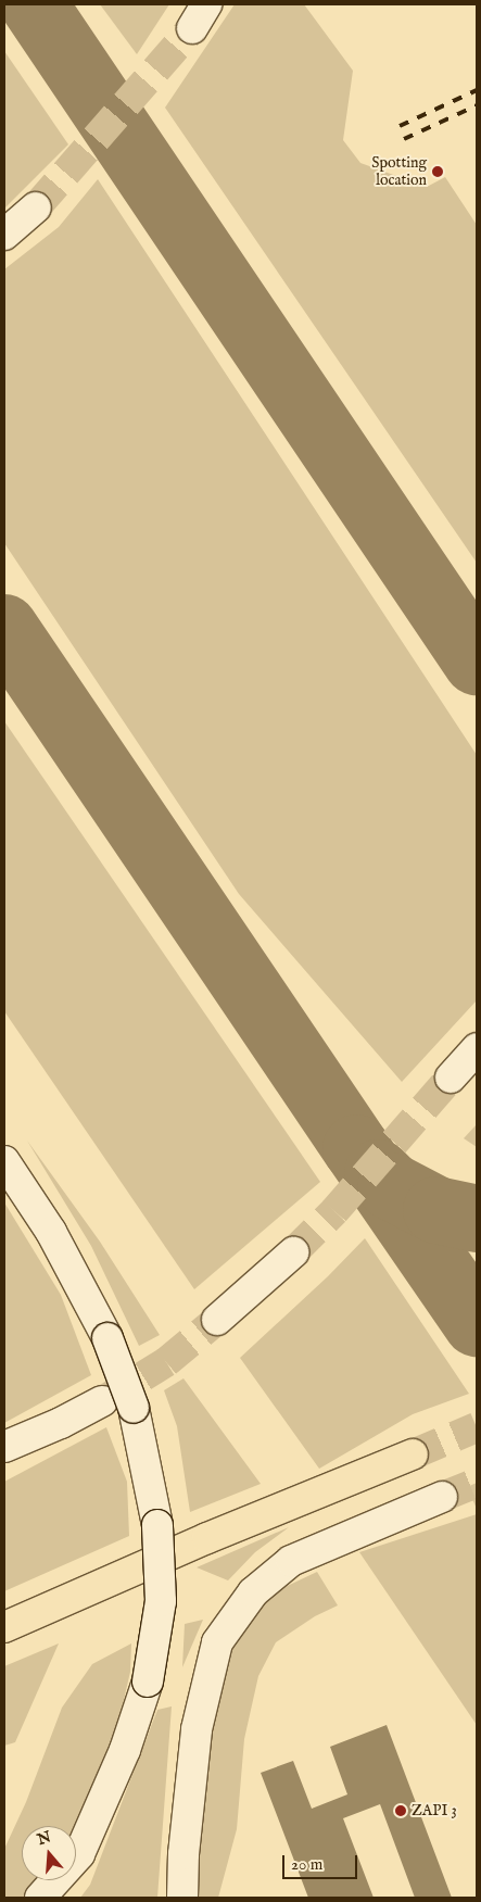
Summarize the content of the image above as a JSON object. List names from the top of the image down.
{
  "places": ["Spotting location", "ZAPI 3"],
  "scale_bar": "20 m",
  "north": "top"
}
